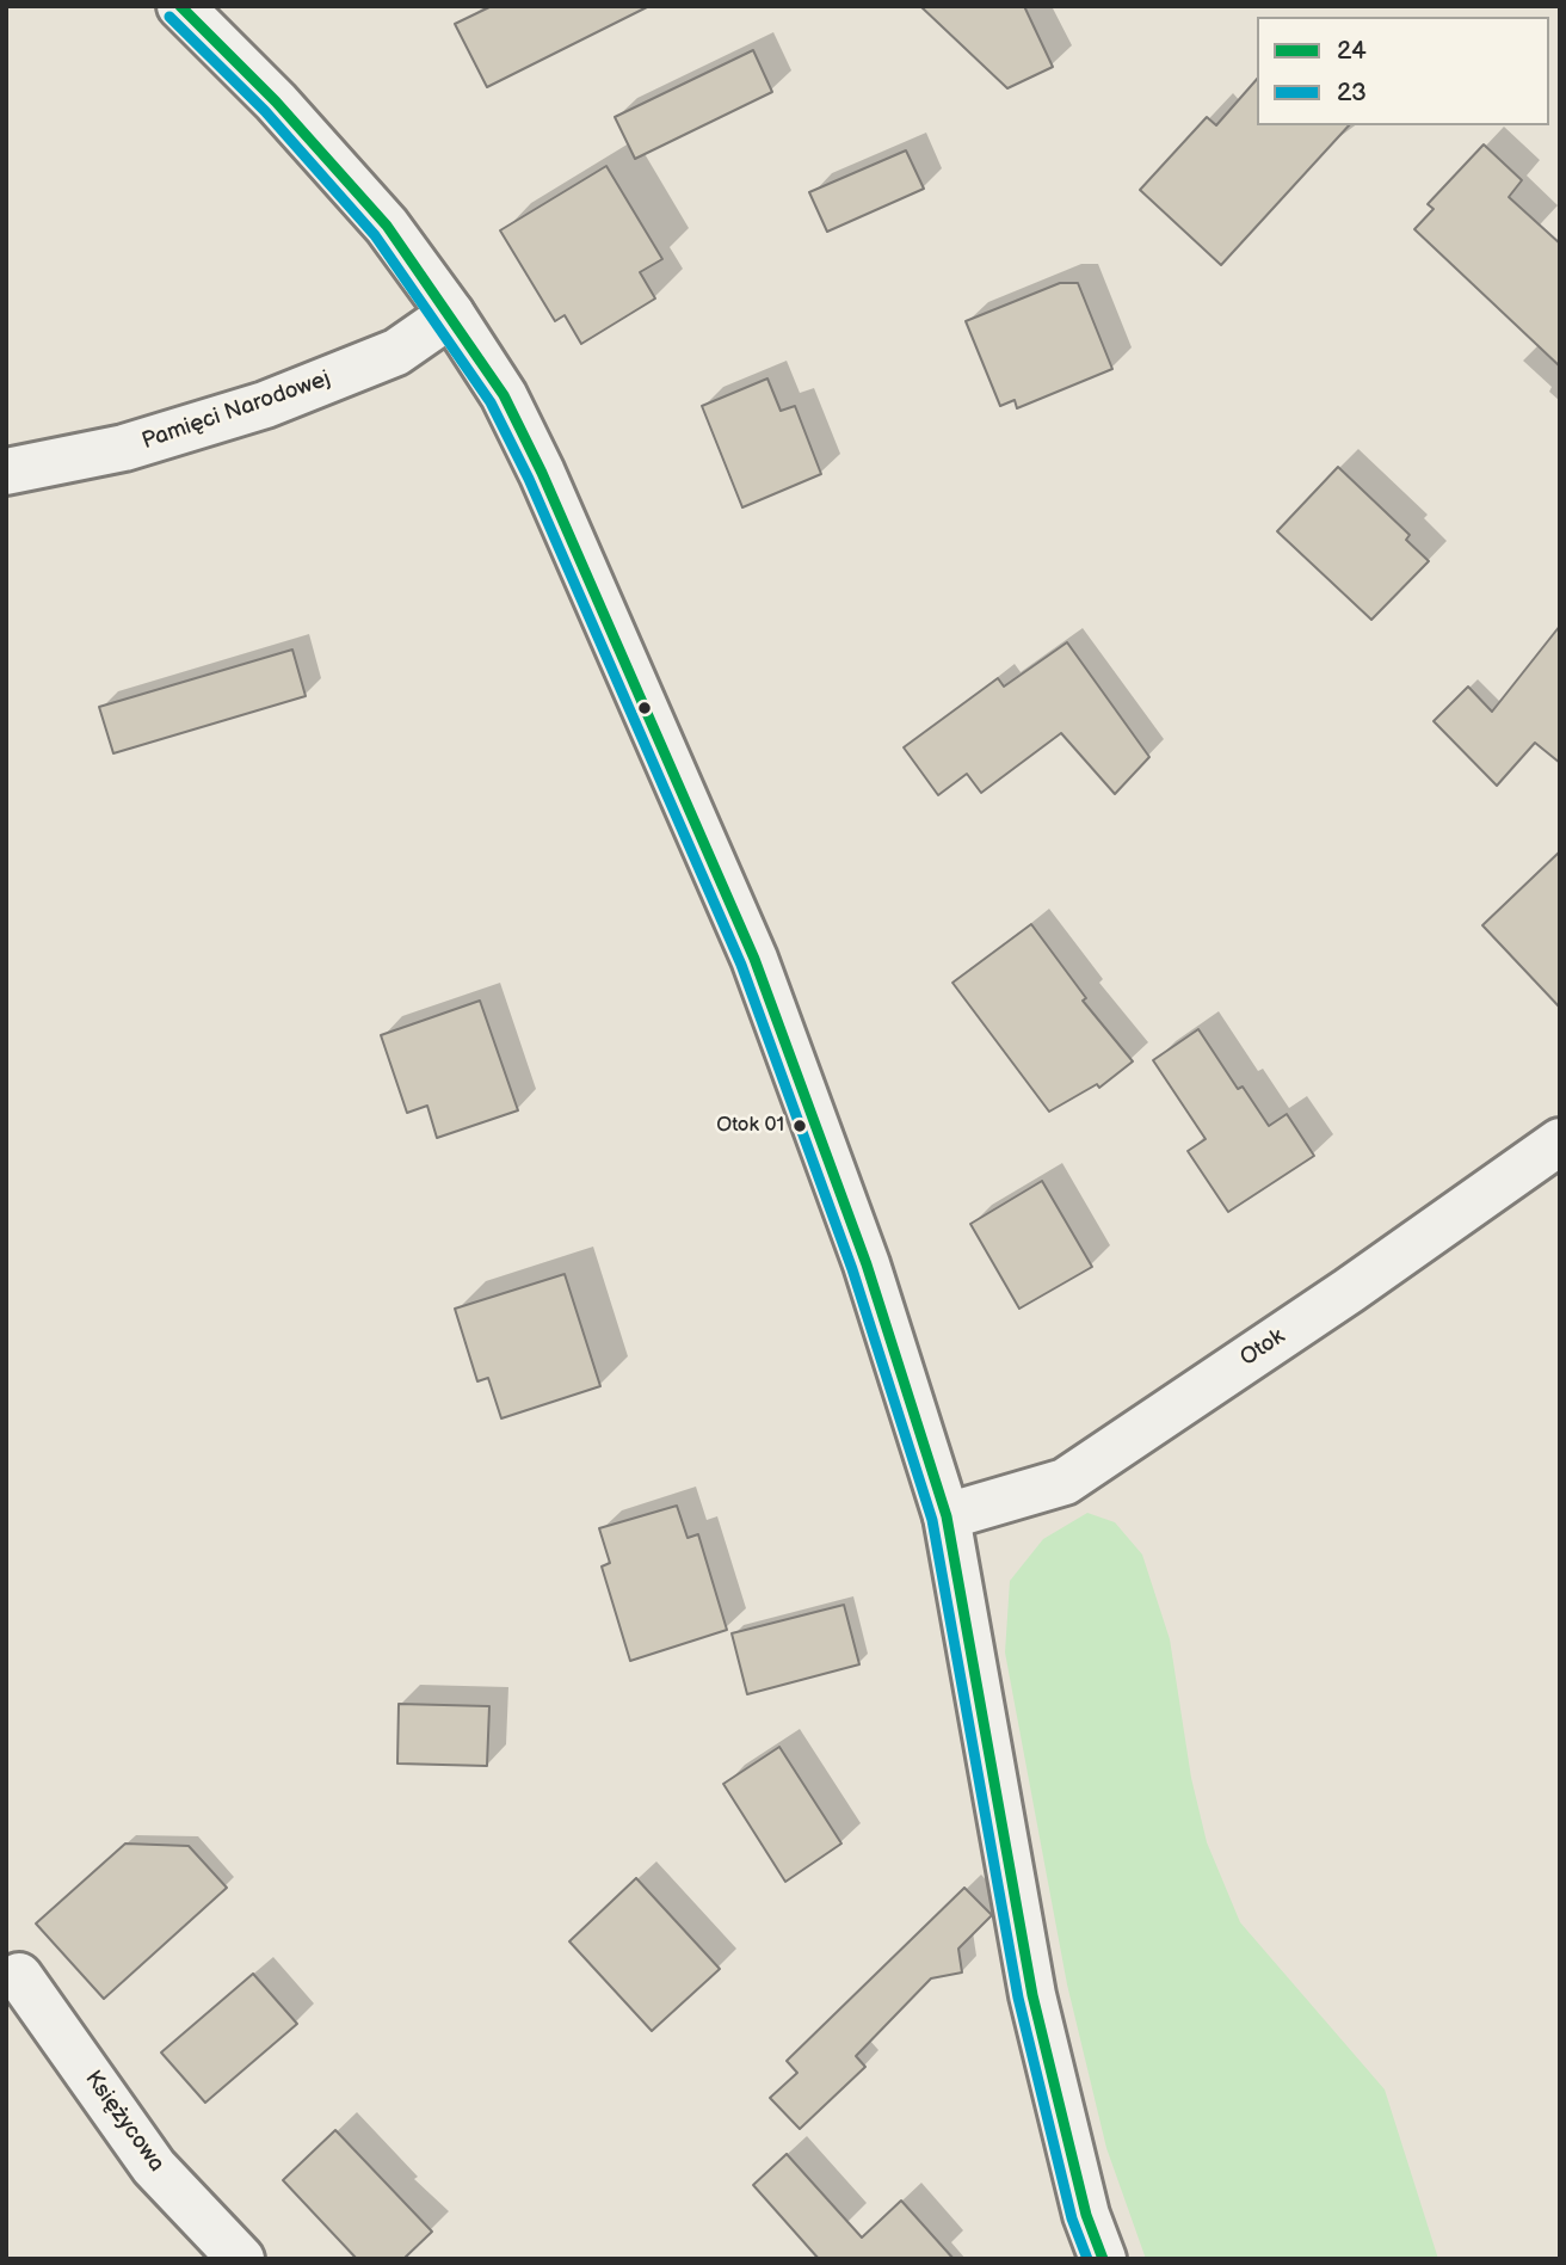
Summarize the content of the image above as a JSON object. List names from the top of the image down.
{
  "streets": {
    "street": ["Pamięci Narodowej", "Otok", "Księżycowa"]
  },
  "places": ["Otok 01"],
  "lines": ["transit line 24", "transit line 23"],
  "legend": ["24", "23"]
}
